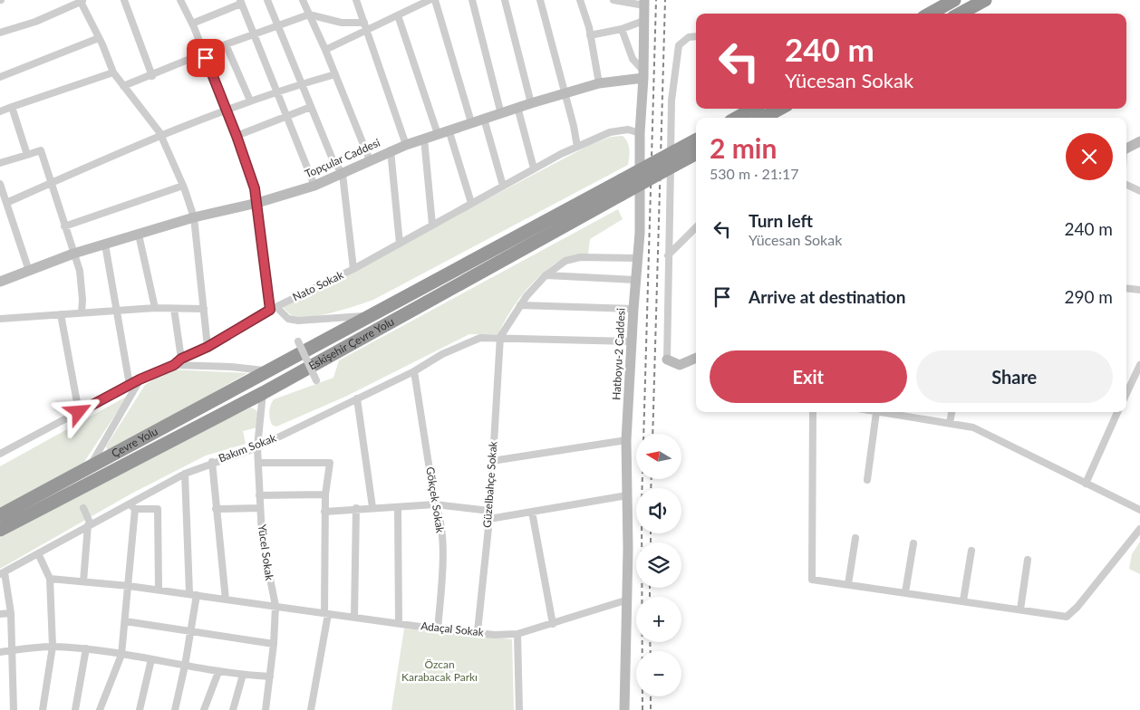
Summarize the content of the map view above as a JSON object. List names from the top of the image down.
{
  "streets": {
    "highway": ["Eskişehir Çevre Yolu", "Çevre Yolu"],
    "street": [
      "Topçular Caddesi",
      "Nato Sokak",
      "Hatboyu-2 Caddesi",
      "Bakım Sokak",
      "Güzelbahçe Sokak",
      "Gökçek Sokak",
      "Yücel Sokak",
      "Adaçal Sokak"
    ]
  },
  "crossings": [
    ["Topçular Caddesi", "Hatboyu-2 Caddesi"],
    ["Nato Sokak", "Hatboyu-2 Caddesi"],
    ["Eskişehir Çevre Yolu", "Çevre Yolu"],
    ["Eskişehir Çevre Yolu", "Yücel Sokak"],
    ["Hatboyu-2 Caddesi", "Bakım Sokak"],
    ["Hatboyu-2 Caddesi", "Adaçal Sokak"],
    ["Bakım Sokak", "Güzelbahçe Sokak"],
    ["Bakım Sokak", "Gökçek Sokak"],
    ["Bakım Sokak", "Yücel Sokak"],
    ["Güzelbahçe Sokak", "Adaçal Sokak"],
    ["Gökçek Sokak", "Adaçal Sokak"],
    ["Yücel Sokak", "Adaçal Sokak"]
  ],
  "parks": ["Özcan Karabacak Parkı"],
  "north": "left",
  "page": {
    "turn": ["240 m", "Yücesan Sokak"],
    "heading": ["2 min", "530 m · 21:17"],
    "list": [
      {
        "name": "Turn left",
        "note": "Yücesan Sokak",
        "value": "240 m"
      },
      {
        "name": "Arrive at destination",
        "value": "290 m"
      }
    ],
    "buttons": ["Exit", "Share"],
    "map_buttons": ["+", "−"]
  }
}
